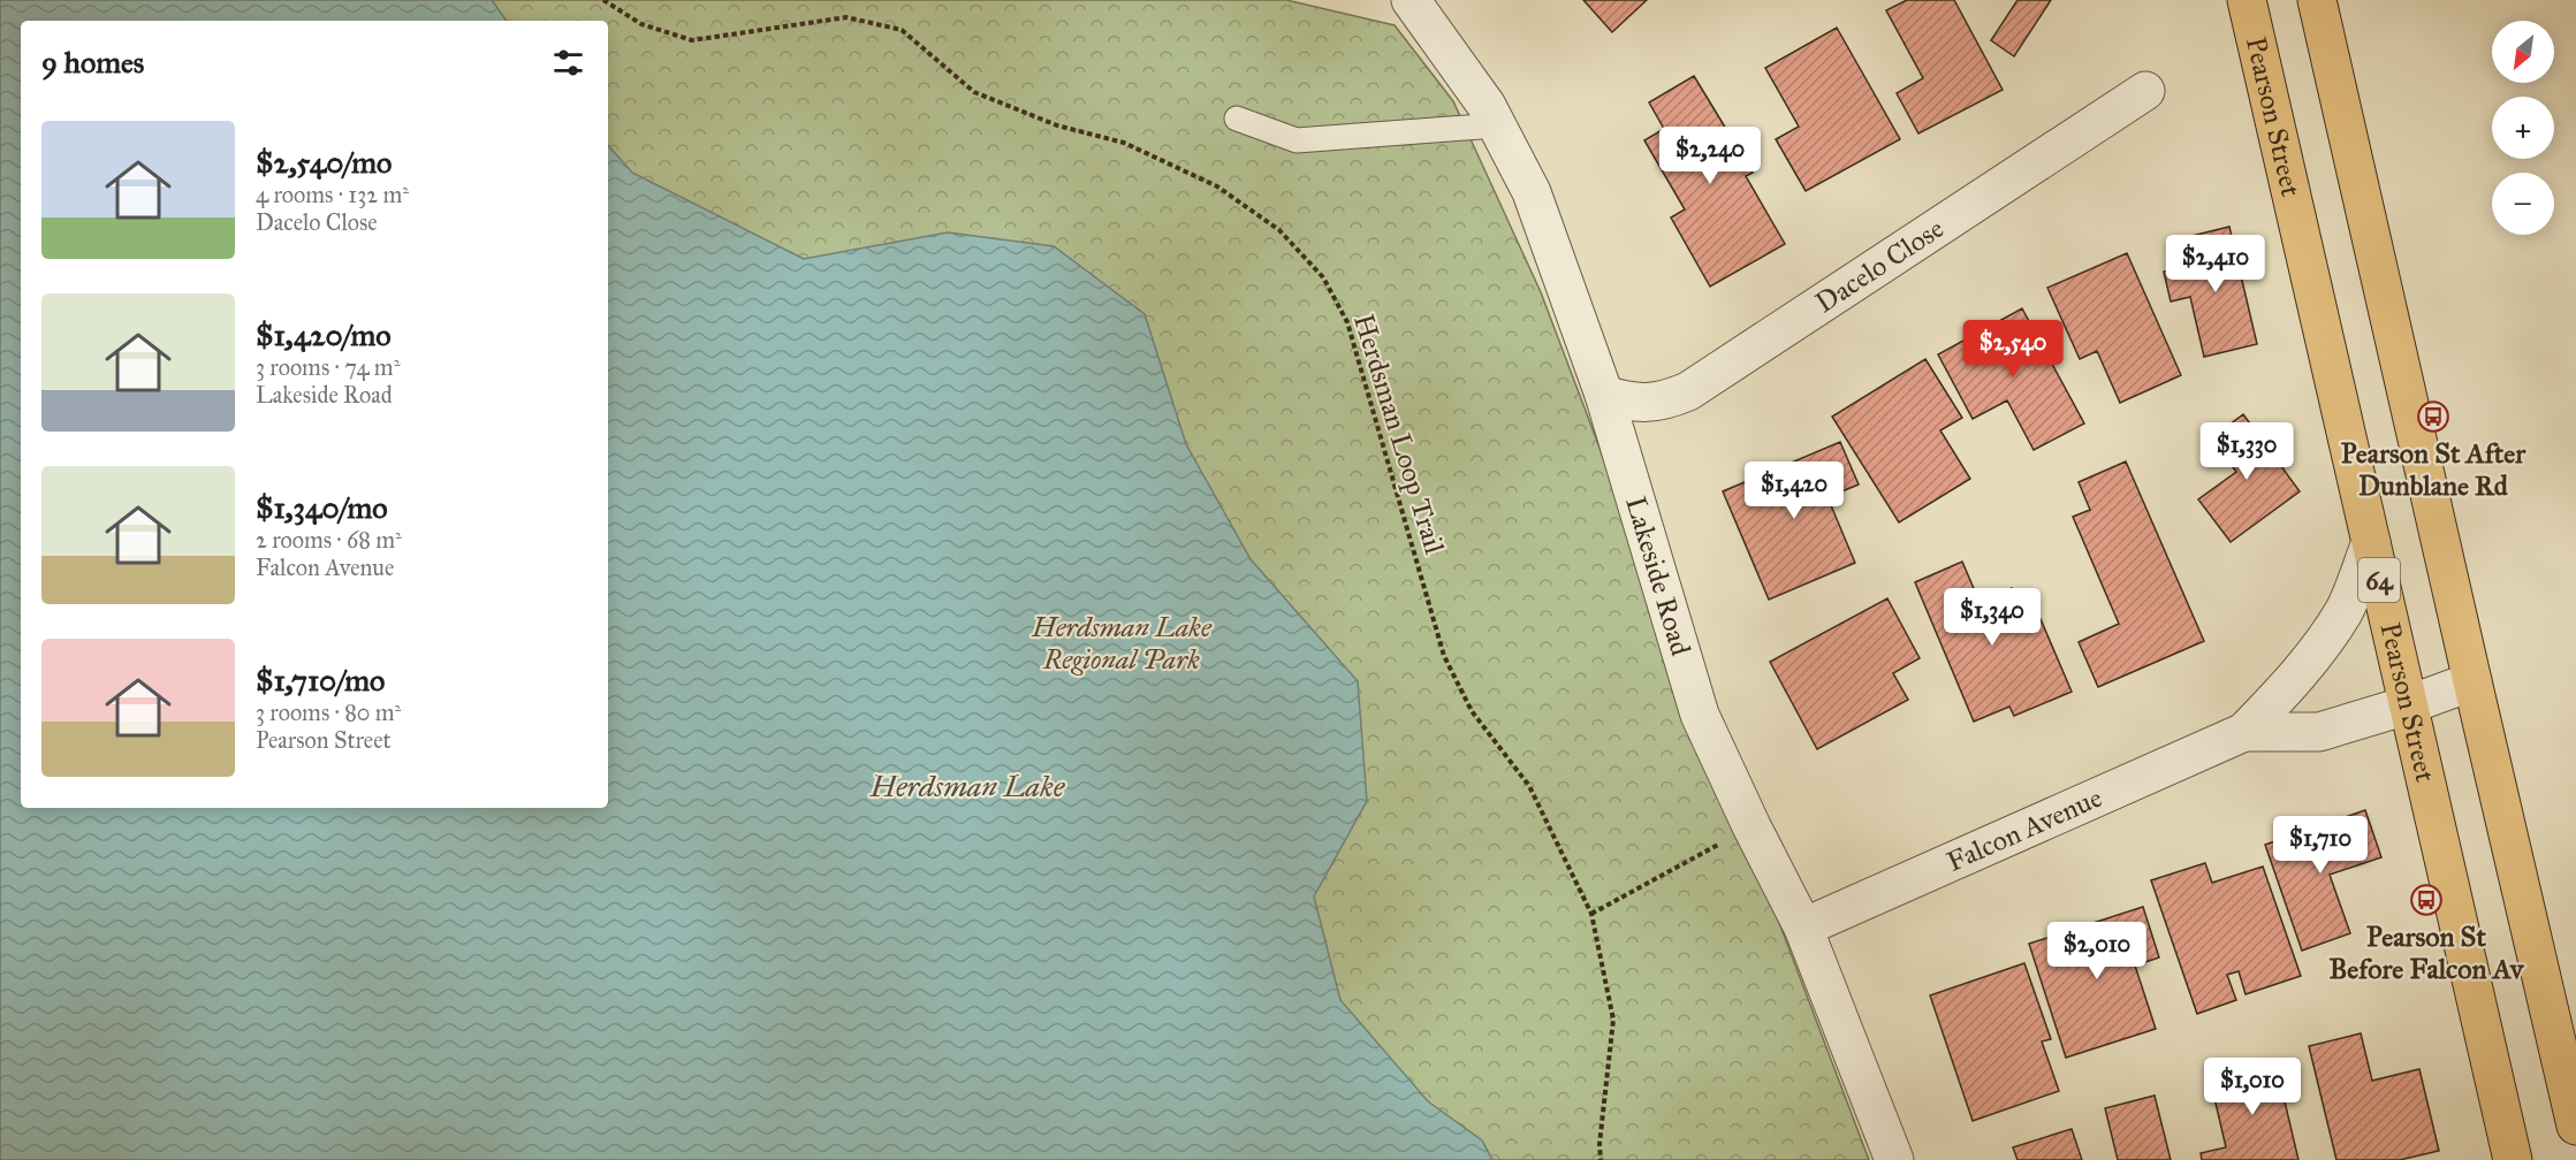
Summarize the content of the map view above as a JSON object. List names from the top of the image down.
{
  "streets": {
    "main road": ["Pearson Street", "64"],
    "street": ["Dacelo Close", "Lakeside Road", "Falcon Avenue"],
    "path": ["Herdsman Loop Trail"]
  },
  "crossings": [
    ["Pearson Street", "Falcon Avenue"],
    ["Dacelo Close", "Lakeside Road"],
    ["Lakeside Road", "Falcon Avenue"]
  ],
  "water": ["Herdsman Lake"],
  "parks": ["Herdsman Lake Regional Park"],
  "places": {
    "bus stop": ["Pearson St After Dunblane Rd", "Pearson St Before Falcon Av"]
  },
  "north": "bottom left",
  "page": {
    "map_buttons": ["+", "−"],
    "heading": "9 homes",
    "list": [
      {
        "name": "$2,540/mo",
        "note": "4 rooms · 132 m² · Dacelo Close"
      },
      {
        "name": "$1,420/mo",
        "note": "3 rooms · 74 m² · Lakeside Road"
      },
      {
        "name": "$1,340/mo",
        "note": "2 rooms · 68 m² · Falcon Avenue"
      },
      {
        "name": "$1,710/mo",
        "note": "3 rooms · 80 m² · Pearson Street"
      }
    ],
    "price": [
      "$2,240",
      "$2,410",
      "$2,540",
      "$1,330",
      "$1,420",
      "$1,340",
      "$1,710",
      "$2,010",
      "$1,010"
    ]
  }
}
